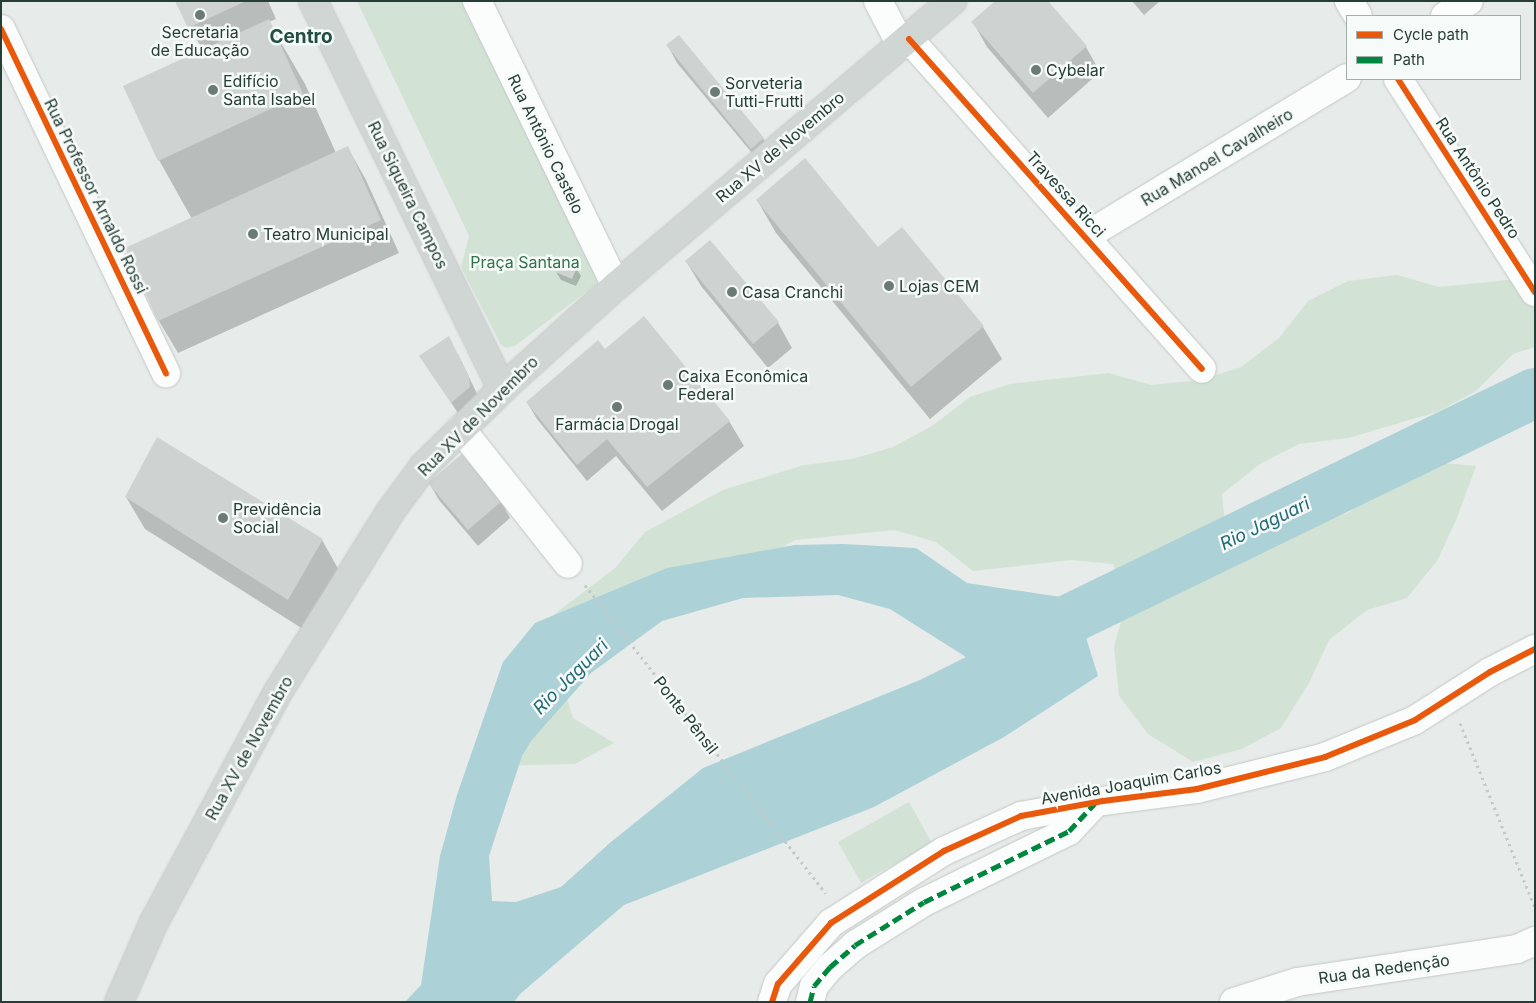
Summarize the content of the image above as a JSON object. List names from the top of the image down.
{
  "streets": {
    "main road": ["Rua XV de Novembro", "Rua Siqueira Campos"],
    "street": [
      "Rua Antônio Castelo",
      "Rua Manoel Cavalheiro",
      "Rua Antônio Pedro",
      "Travessa Ricci",
      "Rua Professor Arnaldo Rossi",
      "Avenida Joaquim Carlos",
      "Rua da Redenção"
    ],
    "path": ["Ponte Pênsil"]
  },
  "crossings": [
    ["Rua Antônio Castelo", "Rua XV de Novembro"],
    ["Rua XV de Novembro", "Travessa Ricci"],
    ["Rua XV de Novembro", "Rua Siqueira Campos"],
    ["Rua Manoel Cavalheiro", "Travessa Ricci"],
    ["Ponte Pênsil", "Avenida Joaquim Carlos"]
  ],
  "districts": ["Centro"],
  "water": ["Rio Jaguari"],
  "parks": ["Praça Santana"],
  "places": [
    "Secretaria de Educação",
    "Cybelar",
    "Edifício Santa Isabel",
    "Sorveteria Tutti-Frutti",
    "Teatro Municipal",
    "Lojas CEM",
    "Casa Cranchi",
    "Caixa Econômica Federal",
    "Farmácia Drogal",
    "Previdência Social"
  ],
  "legend": ["Cycle path", "Path"]
}
